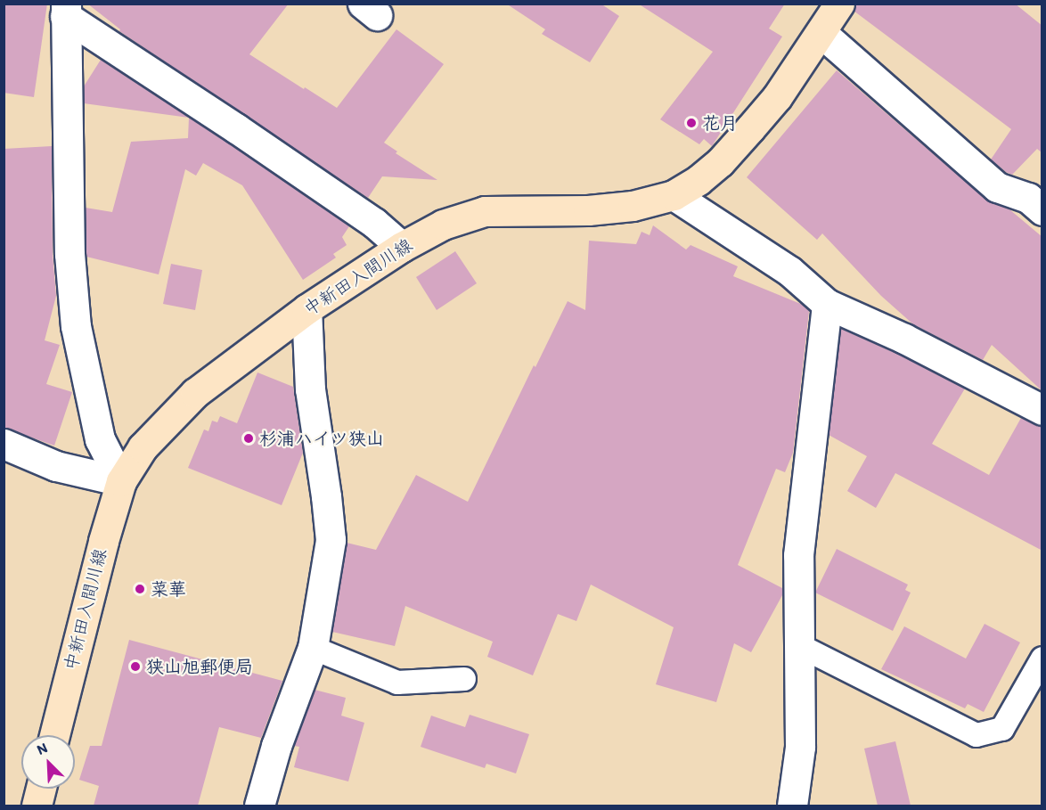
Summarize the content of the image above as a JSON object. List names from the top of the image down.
{
  "streets": {
    "main road": ["中新田入間川線"]
  },
  "places": [
    "花月",
    "杉浦ハイツ狭山",
    "菜華",
    "狭山旭郵便局"
  ],
  "north": "top left"
}
